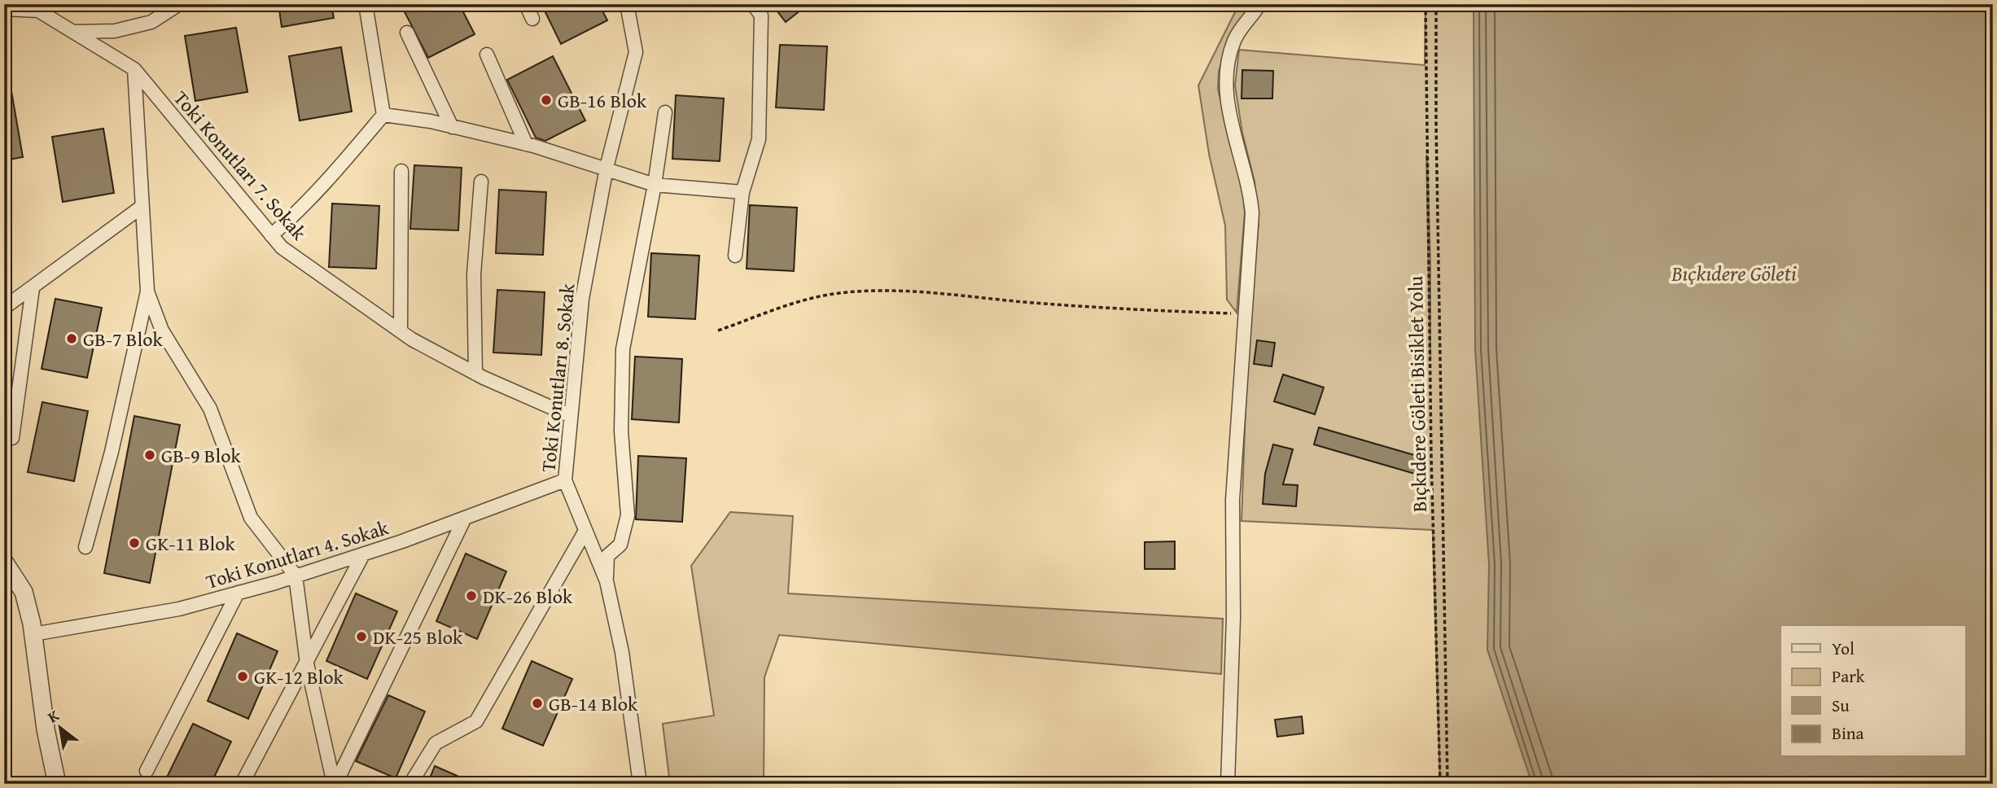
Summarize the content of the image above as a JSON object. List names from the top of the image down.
{
  "streets": {
    "street": ["Toki Konutları 7. Sokak", "Toki Konutları 8. Sokak", "Toki Konutları 4. Sokak"],
    "path": ["Bıçkıdere Göleti Bisiklet Yolu"]
  },
  "crossings": [
    ["Toki Konutları 7. Sokak", "Toki Konutları 8. Sokak"],
    ["Toki Konutları 8. Sokak", "Toki Konutları 4. Sokak"]
  ],
  "water": ["Bıçkıdere Göleti"],
  "places": [
    "GB-16 Blok",
    "GB-7 Blok",
    "GB-9 Blok",
    "GK-11 Blok",
    "DK-26 Blok",
    "DK-25 Blok",
    "GK-12 Blok",
    "GB-14 Blok"
  ],
  "legend": [
    "Yol",
    "Park",
    "Su",
    "Bina"
  ],
  "north": "top left"
}
